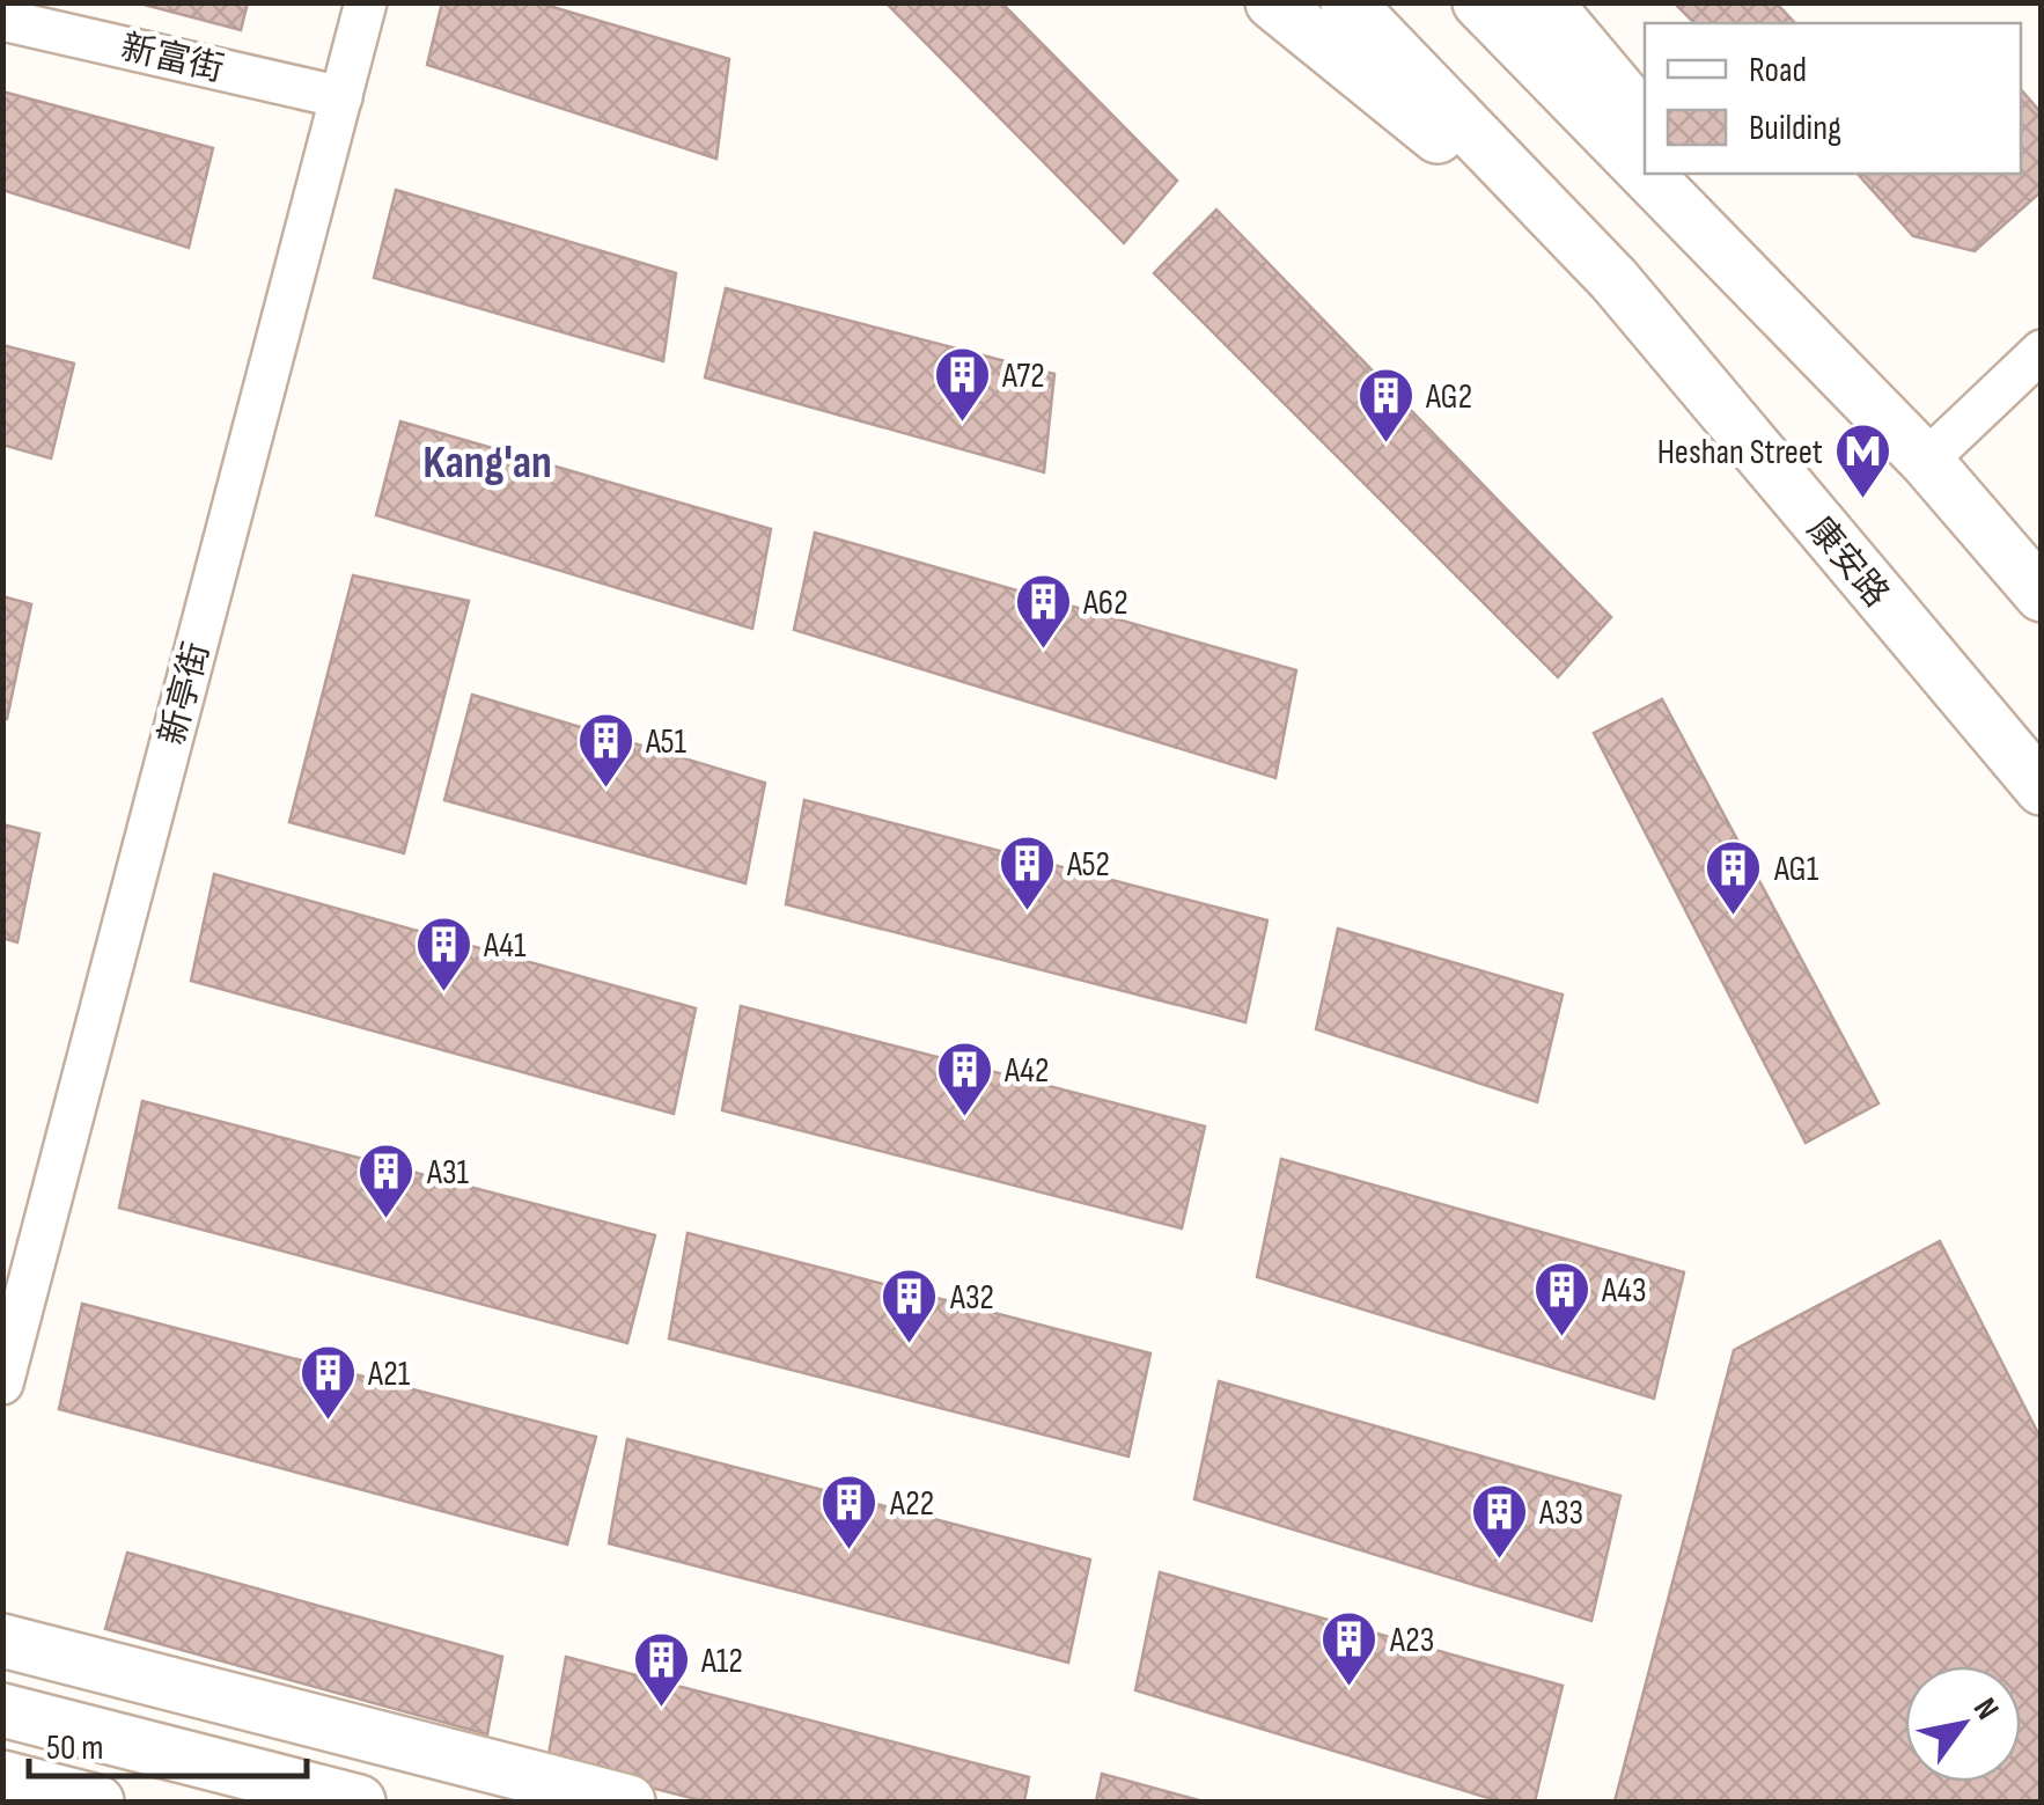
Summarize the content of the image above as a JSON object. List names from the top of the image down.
{
  "streets": {
    "main road": ["康安路"],
    "street": ["新富街", "新亭街"]
  },
  "crossings": [
    ["新富街", "新亭街"]
  ],
  "districts": ["Kang'an"],
  "places": {
    "building": [
      "A72",
      "AG2",
      "A62",
      "A51",
      "A52",
      "AG1",
      "A41",
      "A42",
      "A31",
      "A43",
      "A32",
      "A21",
      "A22",
      "A33",
      "A23",
      "A12"
    ],
    "metro station": ["Heshan Street"]
  },
  "legend": ["Road", "Building"],
  "scale_bar": "50 m",
  "north": "top right"
}
